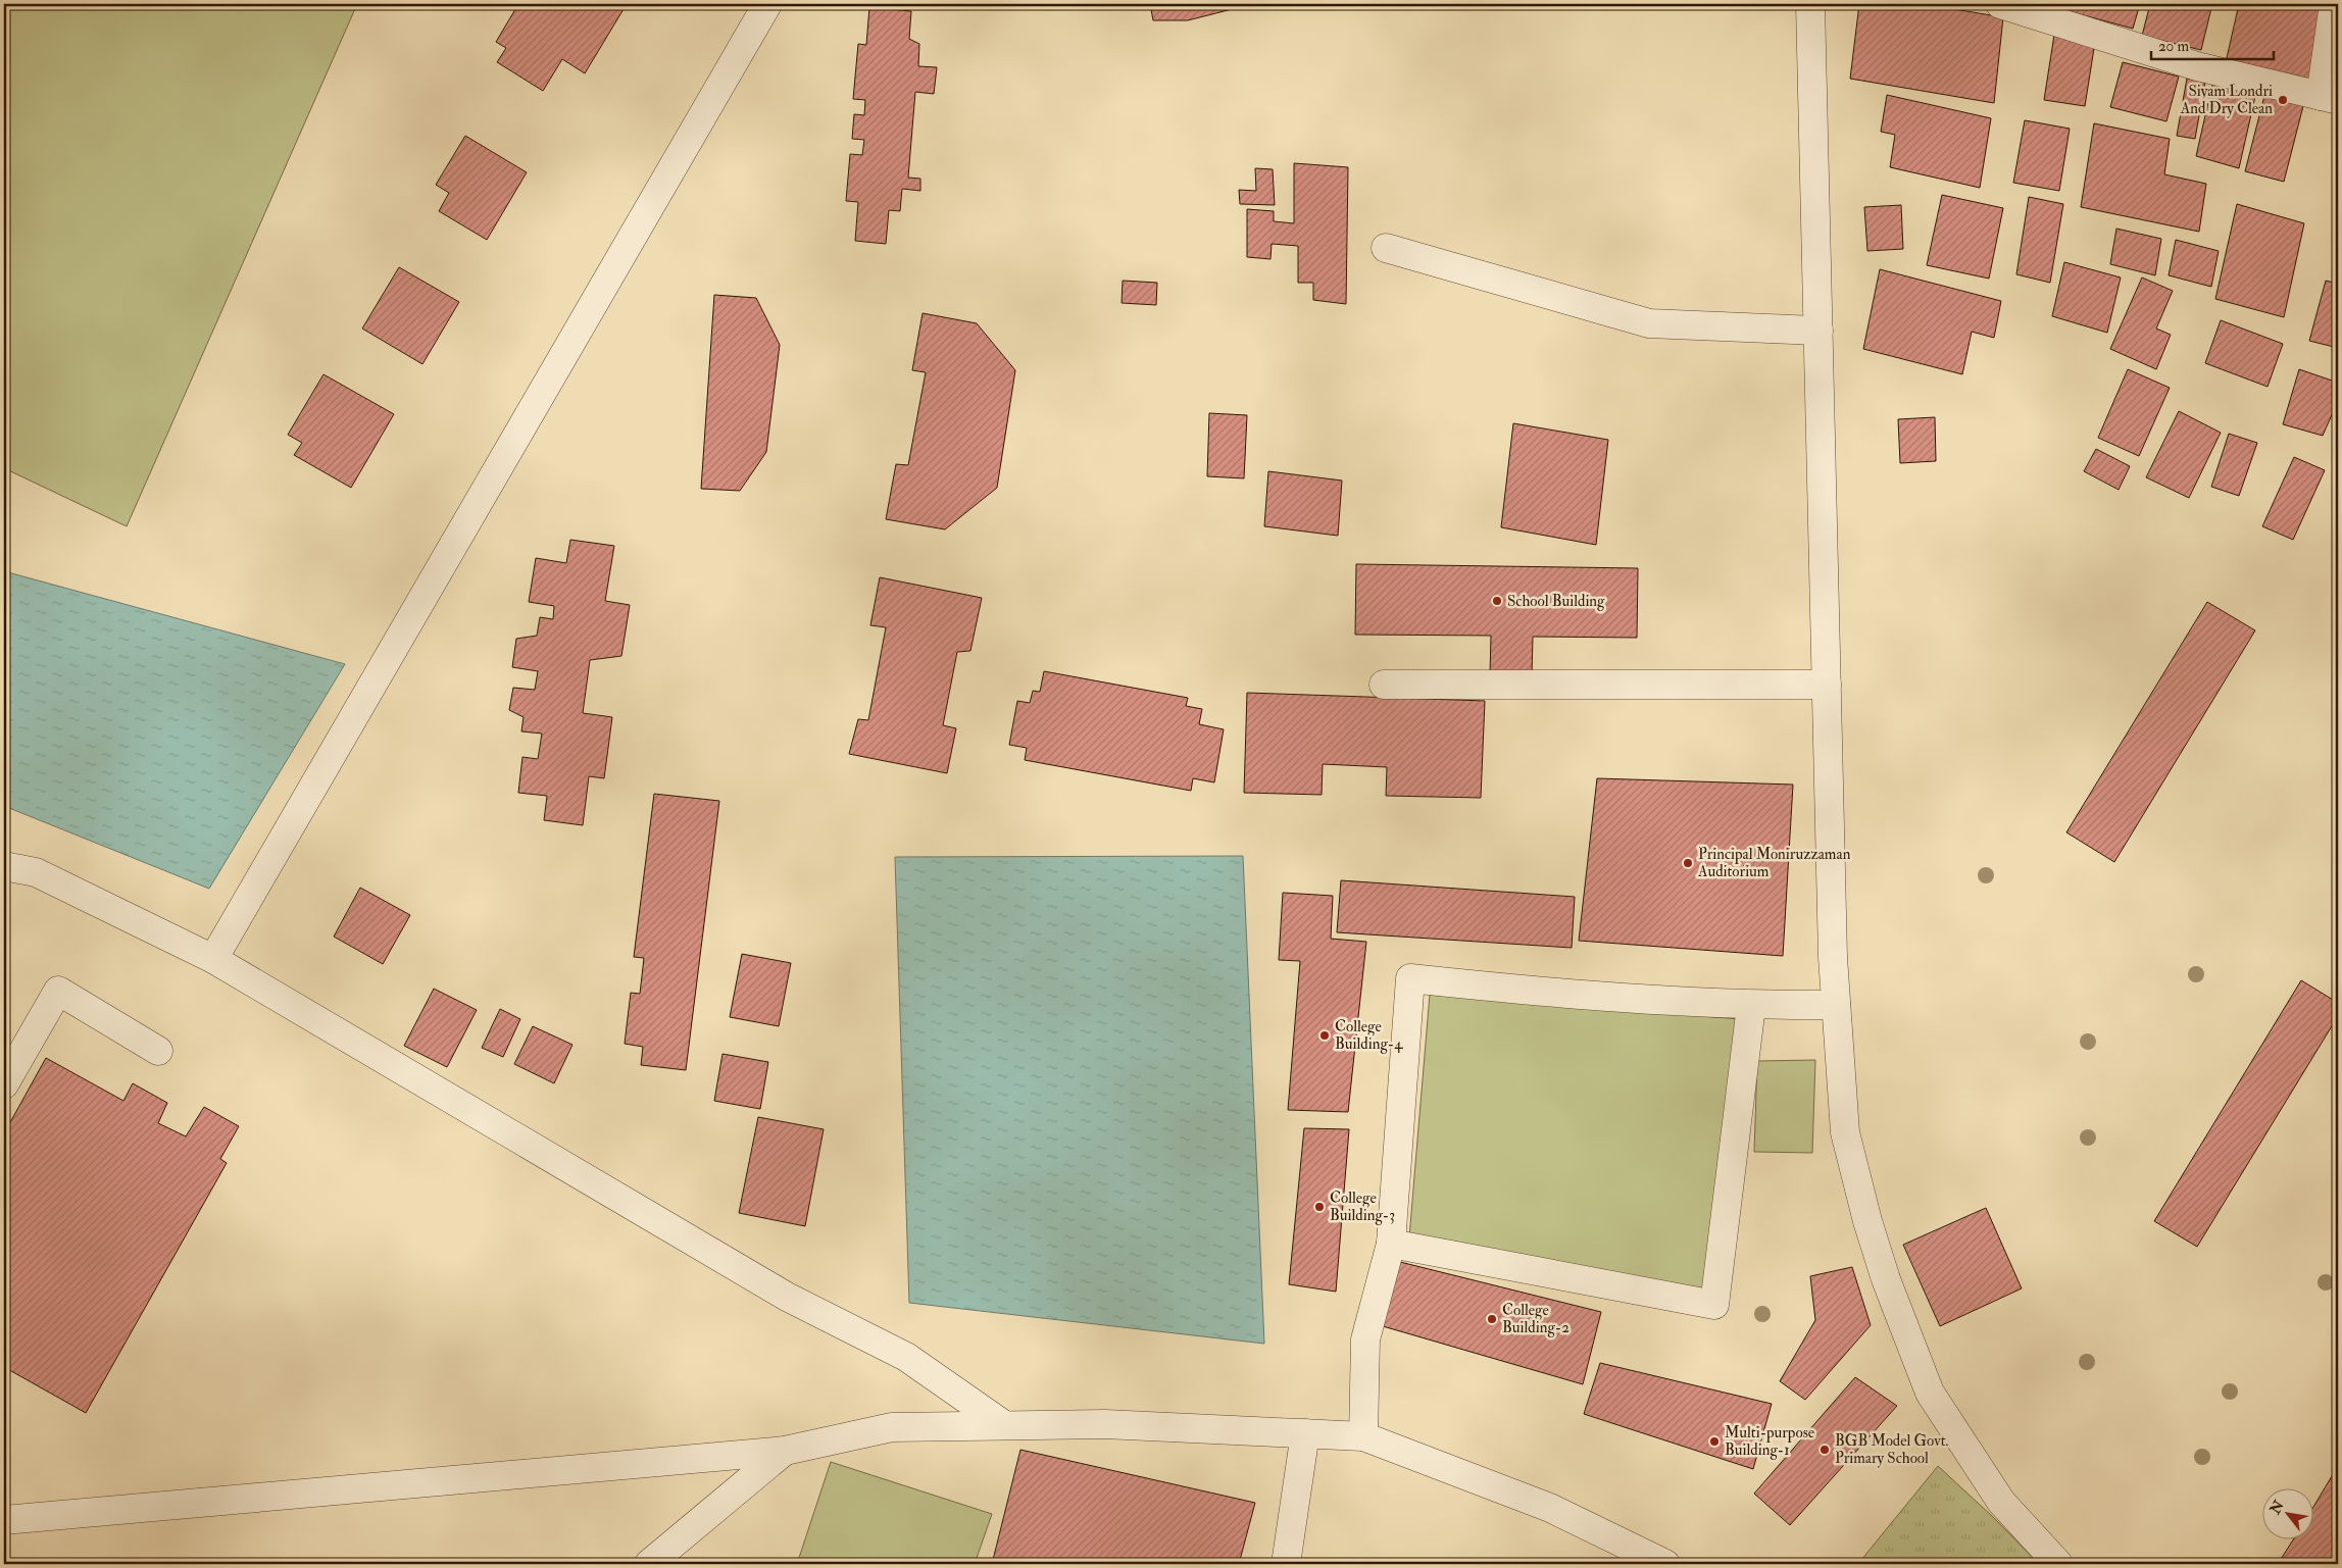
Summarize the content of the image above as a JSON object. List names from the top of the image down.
{
  "places": [
    "Siyam Londri And Dry Clean",
    "School Building",
    "Principal Moniruzzaman Auditorium",
    "College Building-4",
    "College Building-3",
    "College Building-2",
    "Multi-purpose Building-1",
    "BGB Model Govt. Primary School"
  ],
  "scale_bar": "20 m",
  "north": "top left"
}
